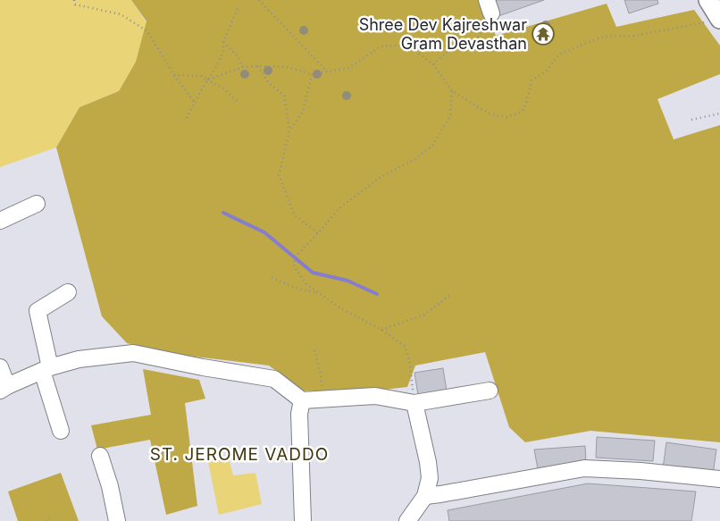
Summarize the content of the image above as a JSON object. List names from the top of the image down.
{
  "districts": ["ST. JEROME VADDO"],
  "places": {
    "temple": ["Shree Dev Kajreshwar Gram Devasthan"]
  }
}
